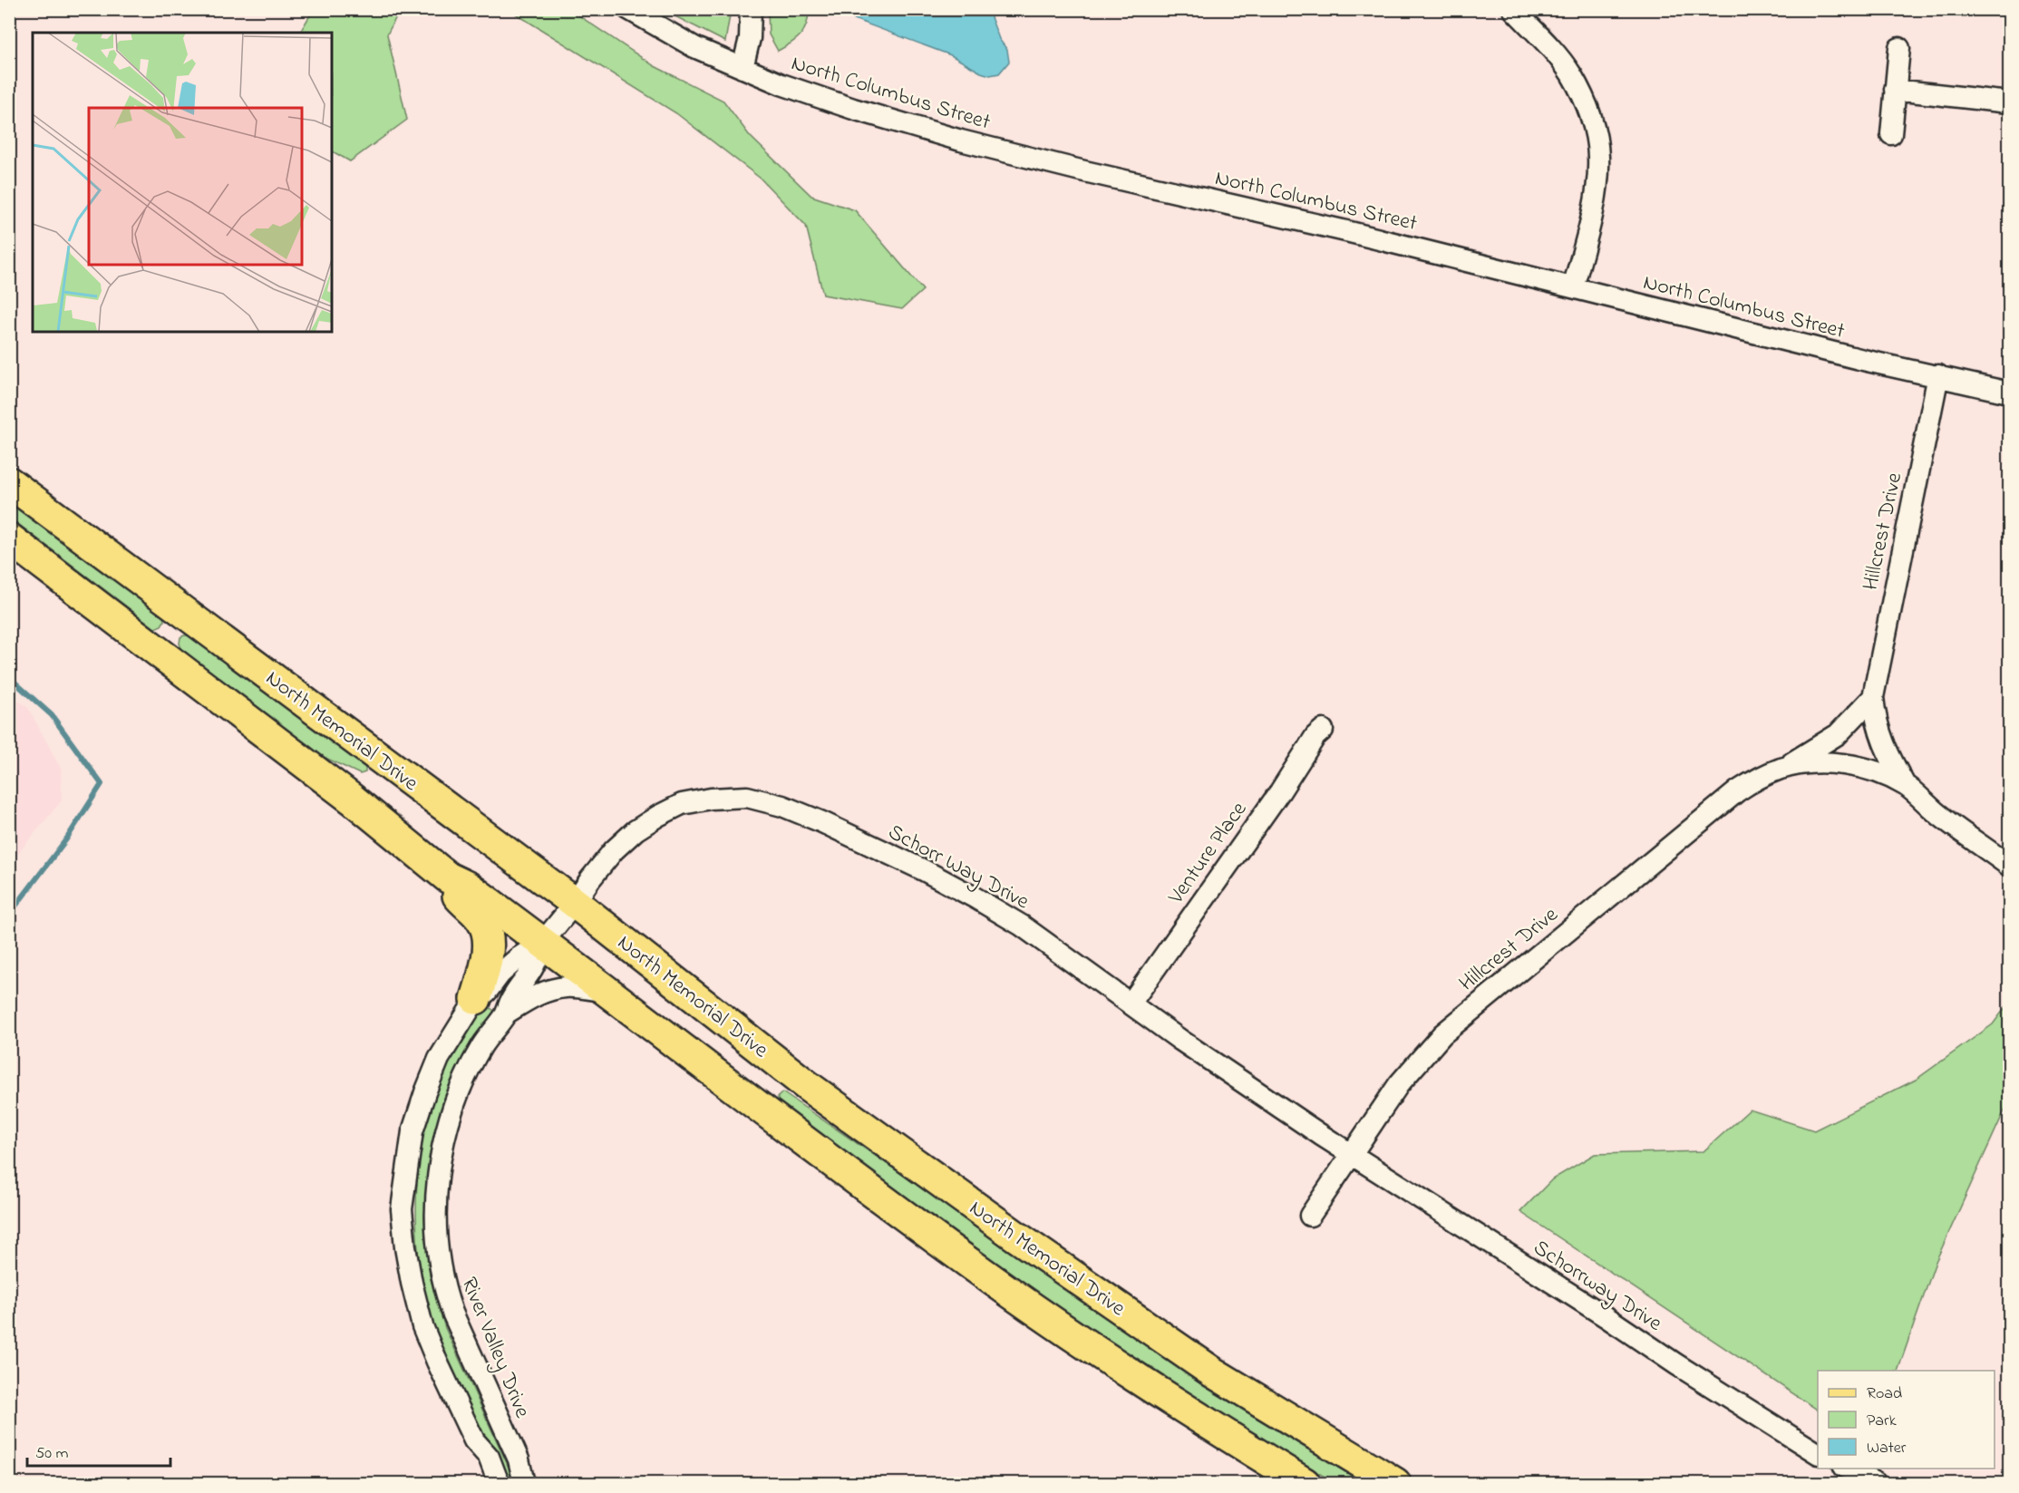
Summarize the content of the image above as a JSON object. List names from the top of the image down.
{
  "streets": {
    "main road": ["North Memorial Drive"],
    "street": [
      "North Columbus Street",
      "Hillcrest Drive",
      "Venture Place",
      "Schorr Way Drive",
      "Schorrway Drive",
      "River Valley Drive"
    ]
  },
  "crossings": [
    ["North Columbus Street", "Hillcrest Drive"],
    ["Hillcrest Drive", "Schorr Way Drive"],
    ["Hillcrest Drive", "Schorrway Drive"],
    ["North Memorial Drive", "Schorr Way Drive"],
    ["Venture Place", "Schorr Way Drive"],
    ["Schorr Way Drive", "Schorrway Drive"],
    ["Schorr Way Drive", "River Valley Drive"]
  ],
  "legend": ["Road", "Park", "Water"],
  "scale_bar": "50 m"
}
